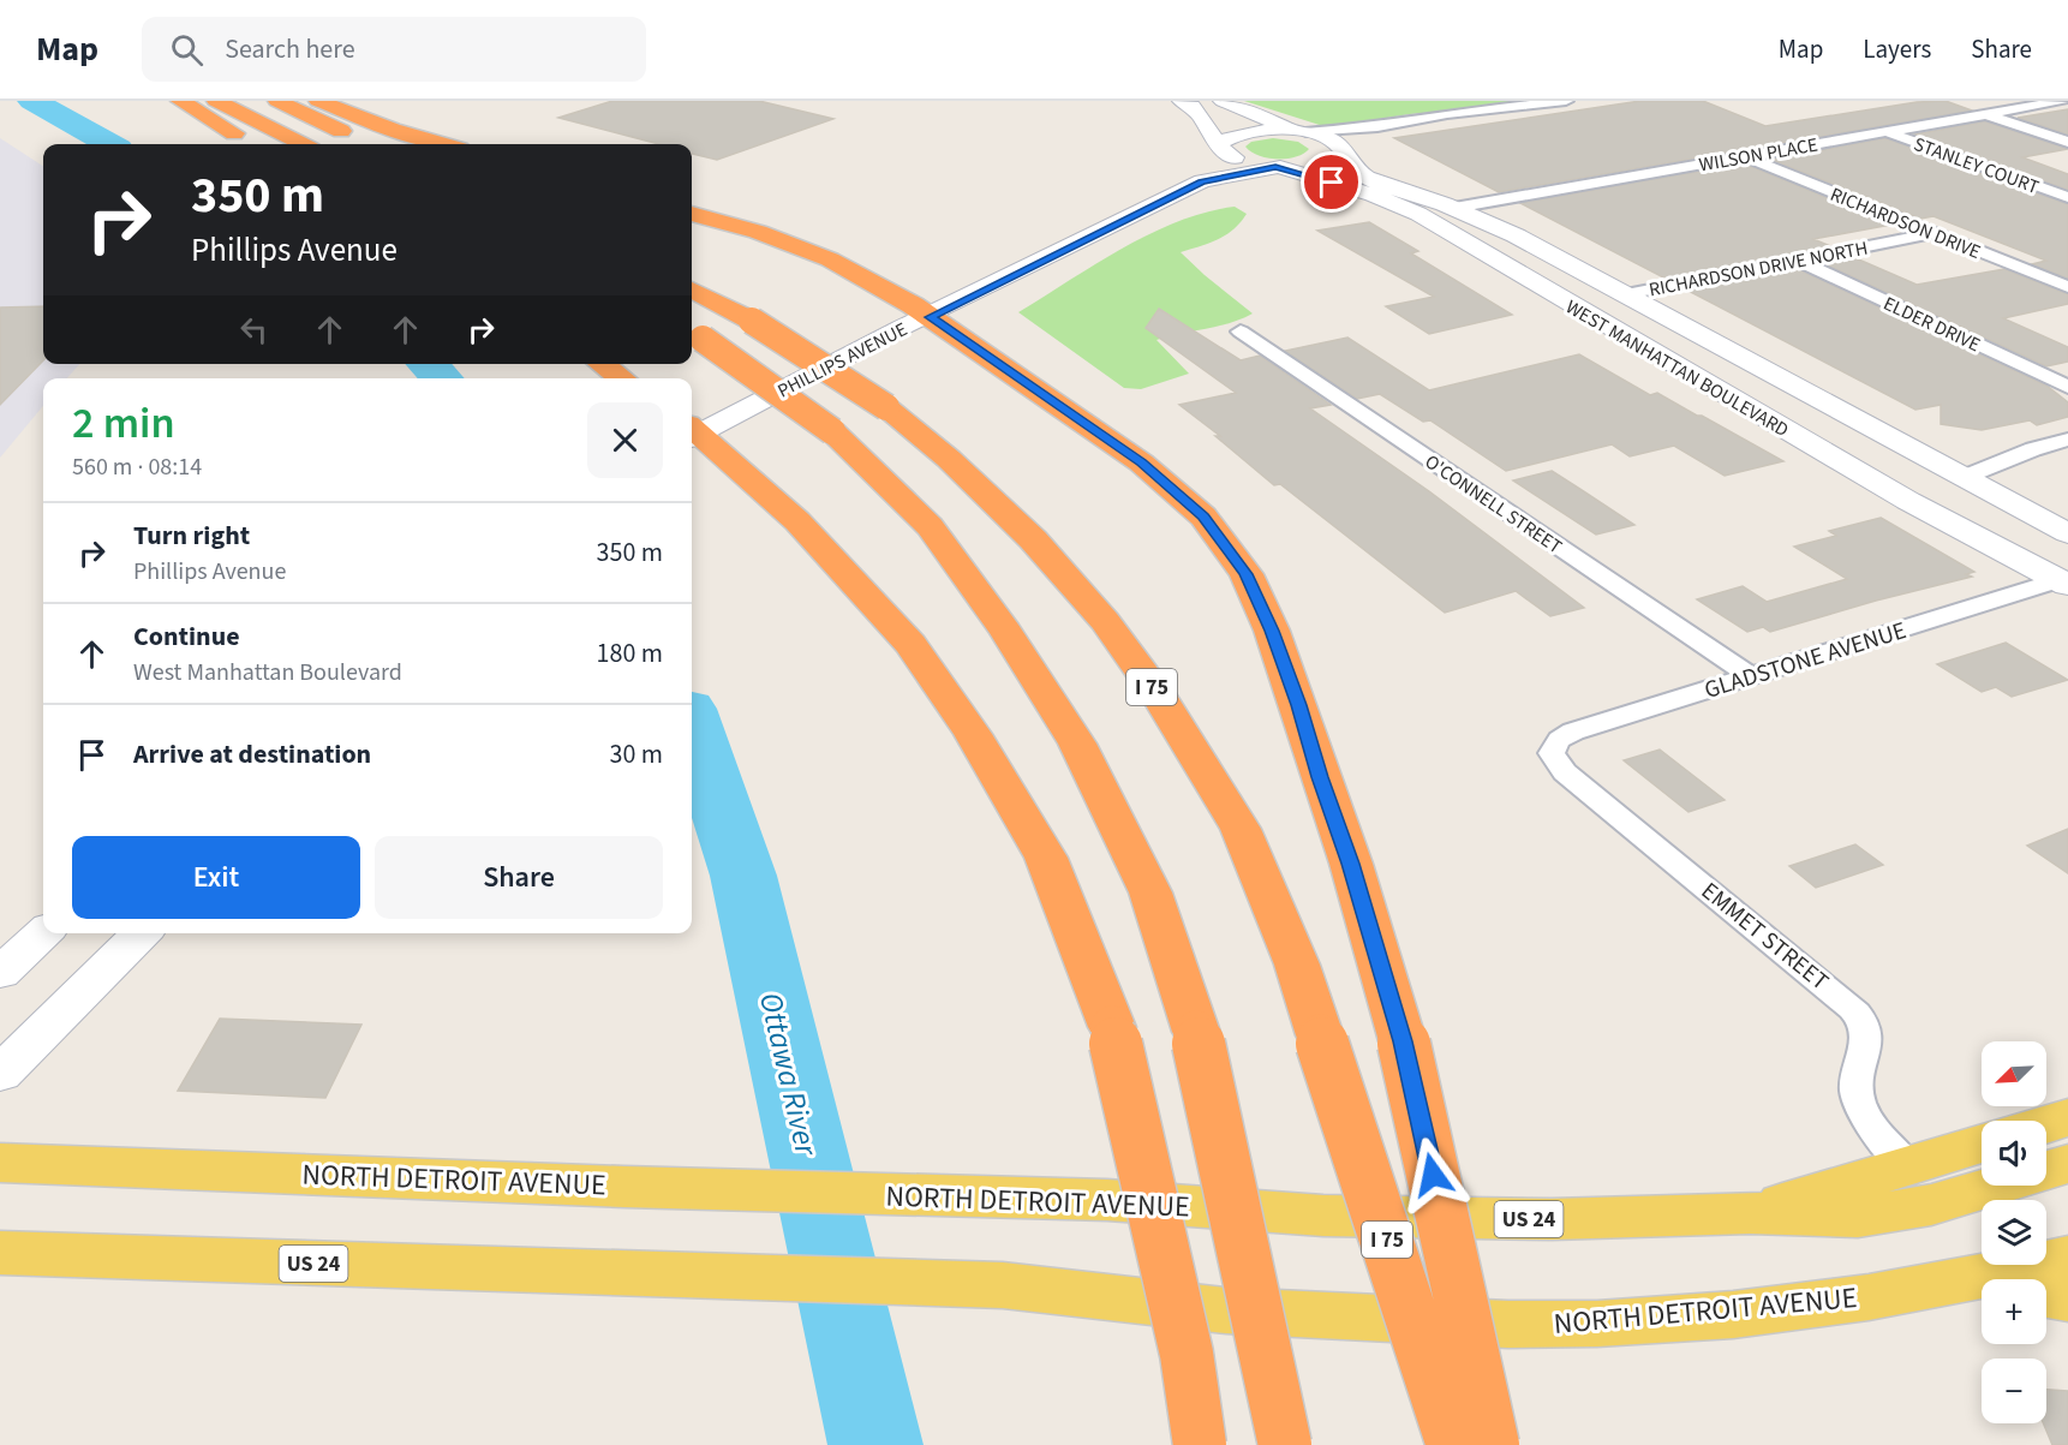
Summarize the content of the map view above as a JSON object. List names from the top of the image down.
{
  "streets": {
    "highway": ["I 75"],
    "main road": [
      "PHILLIPS AVENUE",
      "WEST MANHATTAN BOULEVARD",
      "NORTH DETROIT AVENUE",
      "US 24"
    ],
    "street": [
      "WILSON PLACE",
      "STANLEY COURT",
      "RICHARDSON DRIVE",
      "RICHARDSON DRIVE NORTH",
      "ELDER DRIVE",
      "O'CONNELL STREET",
      "GLADSTONE AVENUE",
      "EMMET STREET"
    ]
  },
  "crossings": [
    ["WILSON PLACE", "STANLEY COURT"],
    ["WILSON PLACE", "RICHARDSON DRIVE"],
    ["WILSON PLACE", "WEST MANHATTAN BOULEVARD"],
    ["RICHARDSON DRIVE", "RICHARDSON DRIVE NORTH"],
    ["RICHARDSON DRIVE NORTH", "ELDER DRIVE"],
    ["RICHARDSON DRIVE NORTH", "WEST MANHATTAN BOULEVARD"],
    ["PHILLIPS AVENUE", "WEST MANHATTAN BOULEVARD"],
    ["WEST MANHATTAN BOULEVARD", "GLADSTONE AVENUE"],
    ["O'CONNELL STREET", "GLADSTONE AVENUE"],
    ["GLADSTONE AVENUE", "EMMET STREET"]
  ],
  "water": ["Ottawa River"],
  "north": "bottom left",
  "page": {
    "header": "Map",
    "search": "Search here",
    "nav": ["Map", "Layers", "Share"],
    "turn": ["350 m", "Phillips Avenue"],
    "heading": ["2 min", "560 m · 08:14"],
    "list": [
      {
        "name": "Turn right",
        "note": "Phillips Avenue",
        "value": "350 m"
      },
      {
        "name": "Continue",
        "note": "West Manhattan Boulevard",
        "value": "180 m"
      },
      {
        "name": "Arrive at destination",
        "value": "30 m"
      }
    ],
    "buttons": ["Exit", "Share"],
    "map_buttons": ["+", "−"]
  }
}
